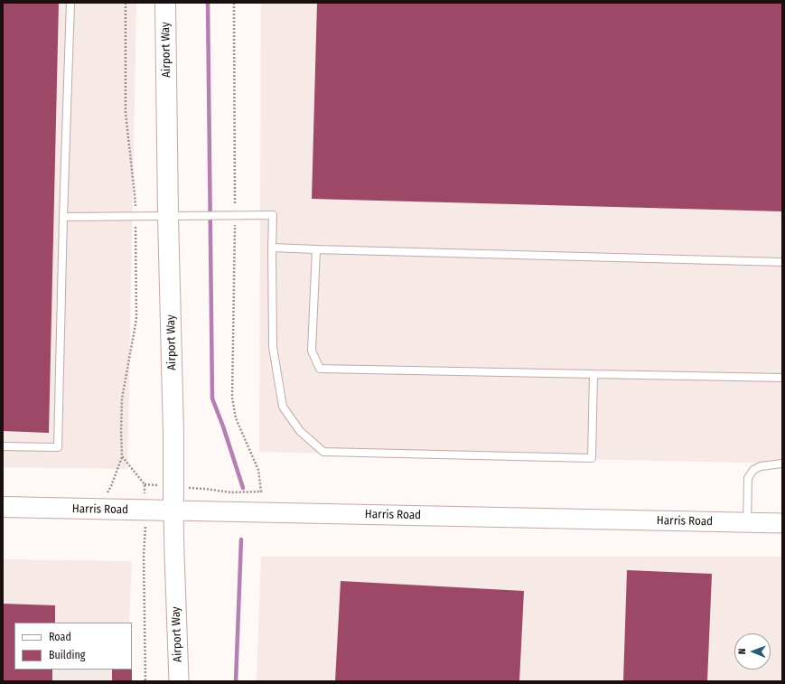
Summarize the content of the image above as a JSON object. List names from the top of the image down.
{
  "streets": {
    "main road": ["Airport Way", "Harris Road"]
  },
  "crossings": [
    ["Airport Way", "Harris Road"]
  ],
  "legend": ["Road", "Building"],
  "north": "left"
}
